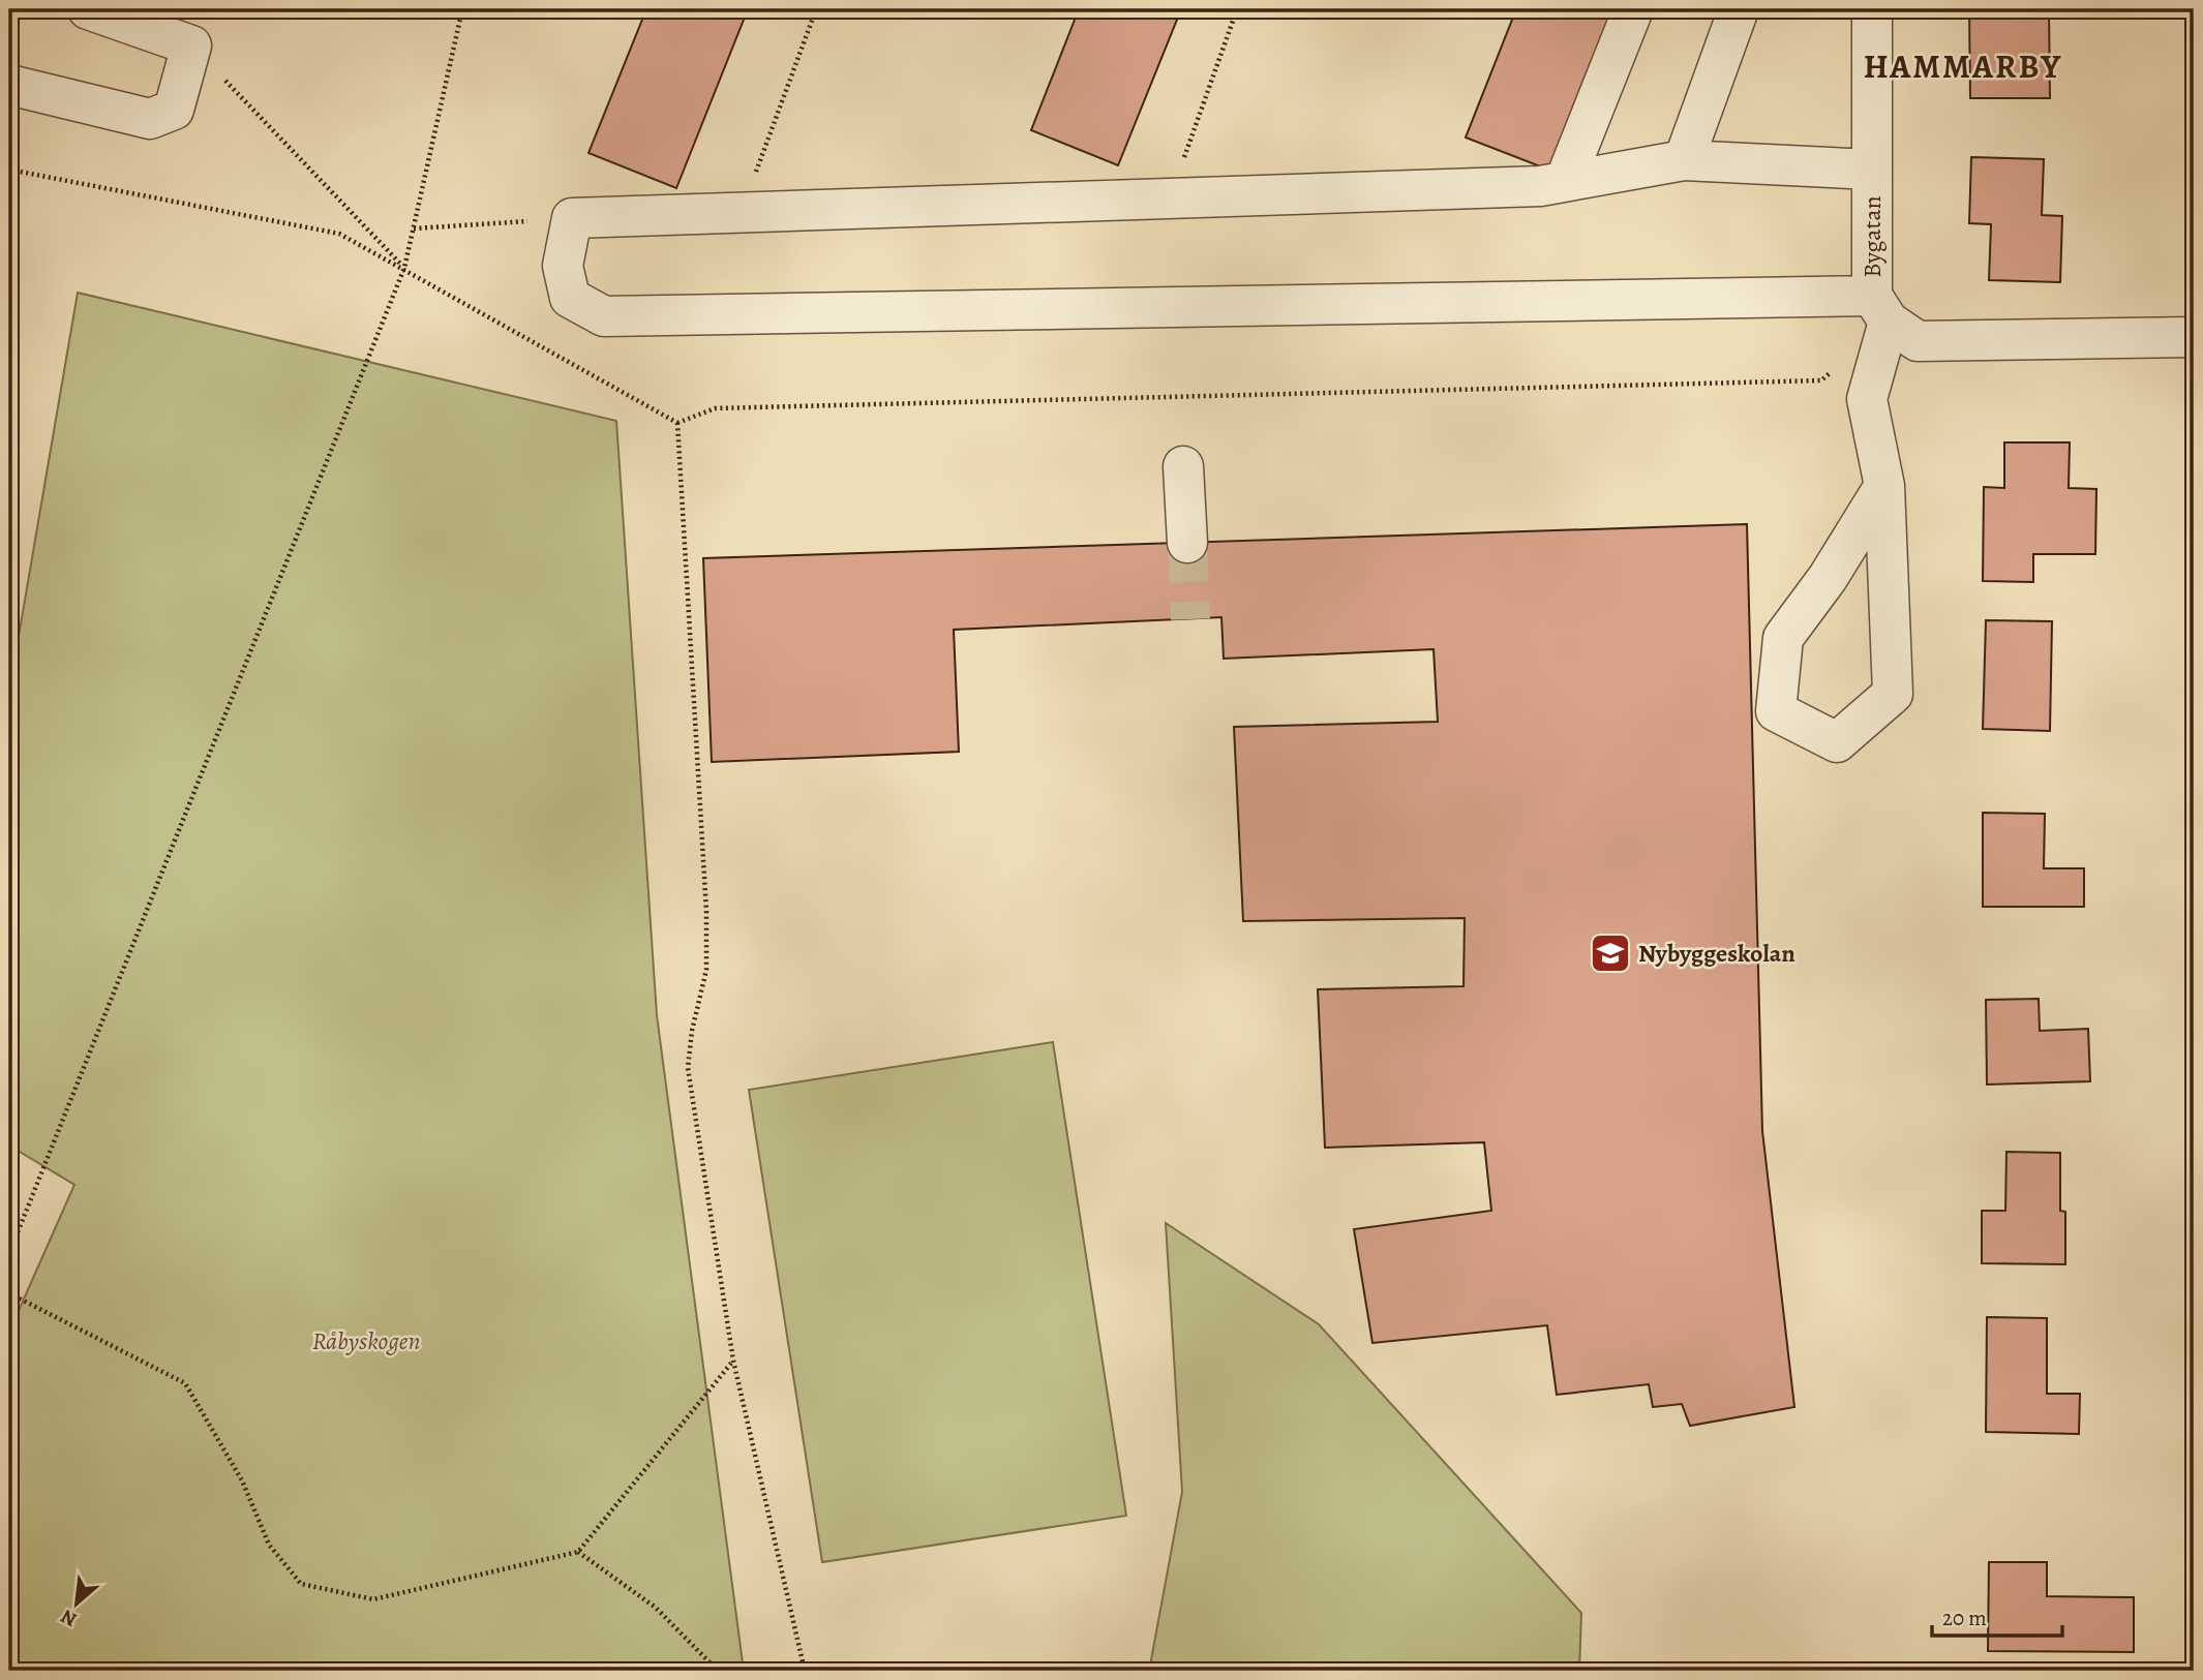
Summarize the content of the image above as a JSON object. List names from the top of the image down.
{
  "streets": {
    "street": ["Bygatan"]
  },
  "districts": ["HAMMARBY"],
  "parks": ["Råbyskogen"],
  "places": {
    "school or university": ["Nybyggeskolan"]
  },
  "scale_bar": "20 m",
  "north": "bottom left"
}
